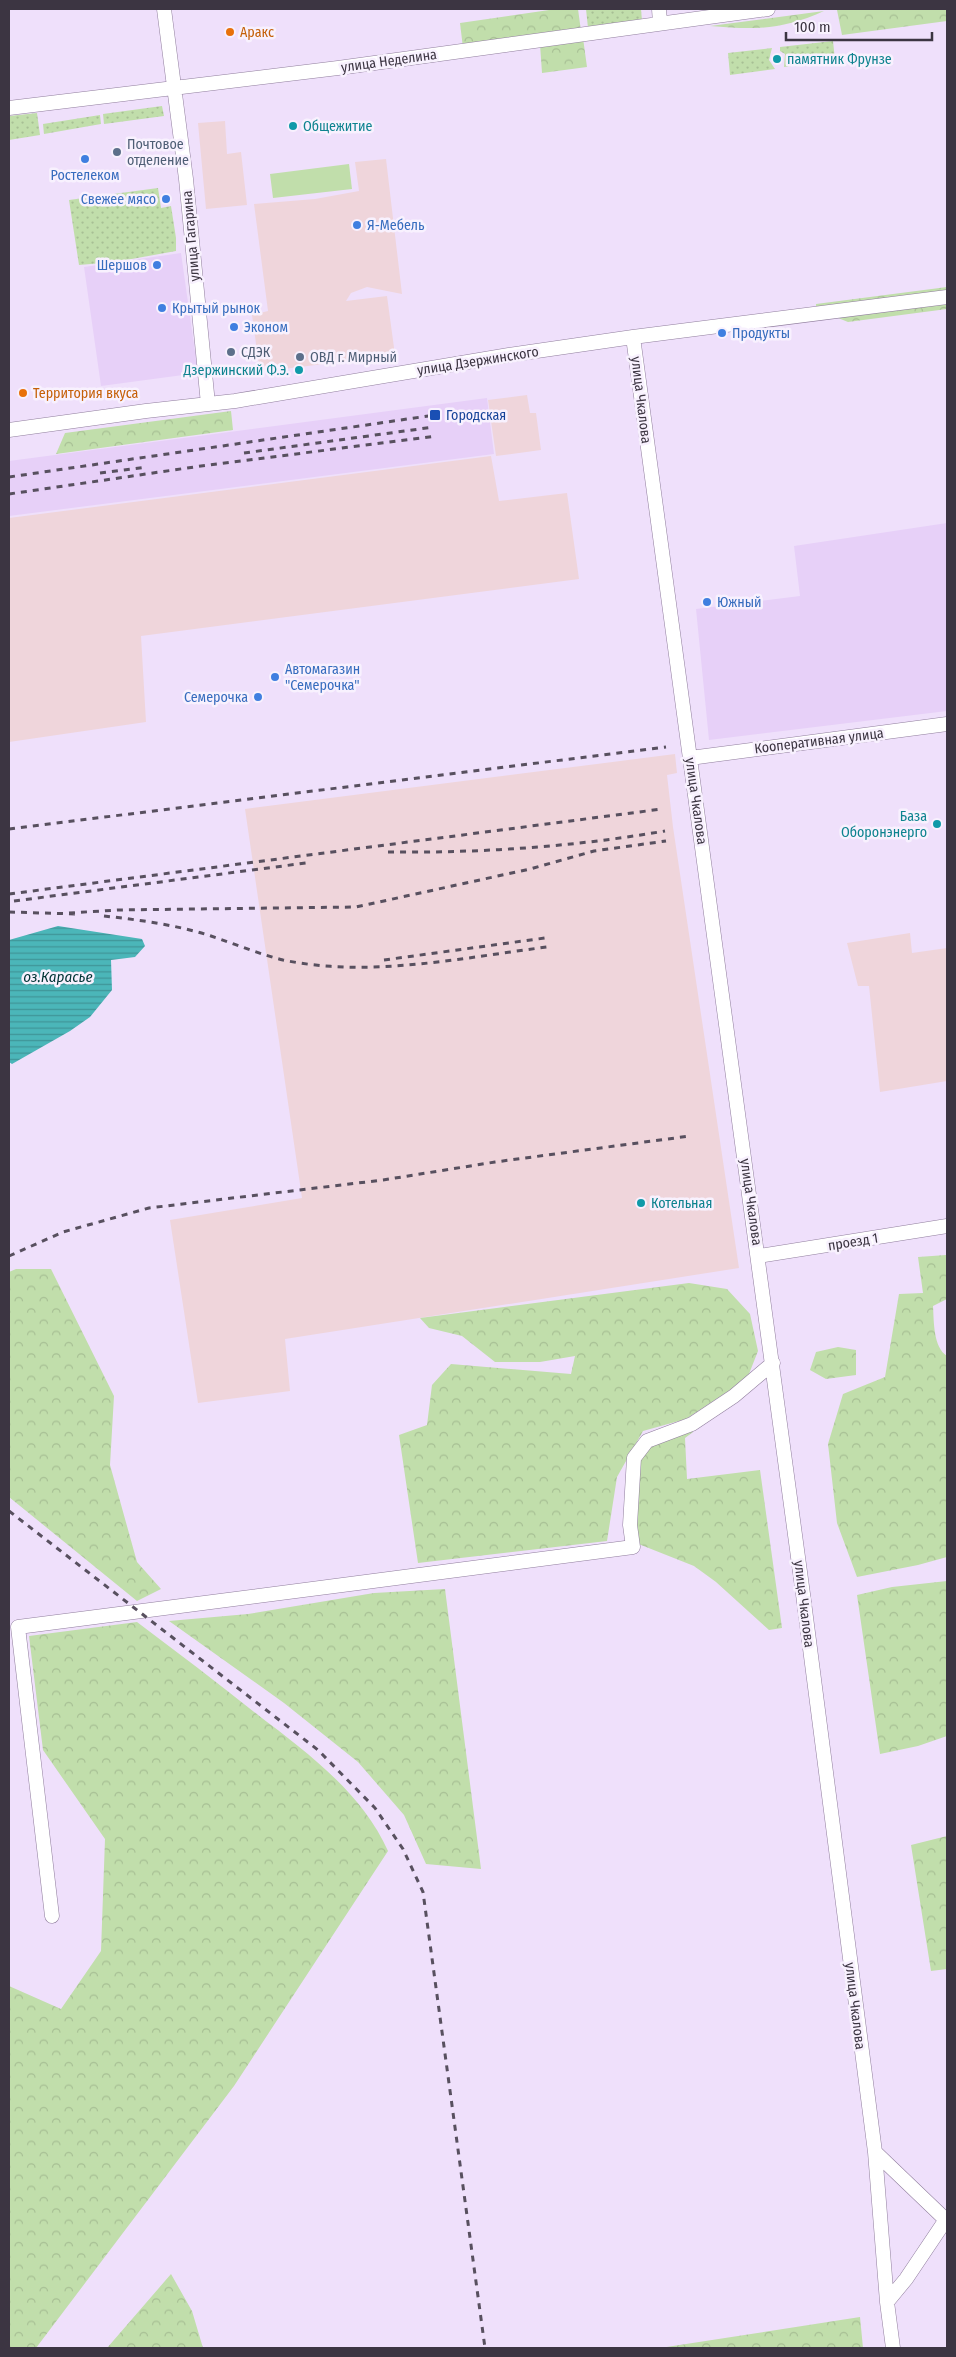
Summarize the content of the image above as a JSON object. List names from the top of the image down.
{
  "streets": {
    "street": [
      "улица Неделина",
      "улица Гагарина",
      "улица Дзержинского",
      "улица Чкалова",
      "Кооперативная улица",
      "проезд 1"
    ]
  },
  "crossings": [
    ["улица Неделина", "улица Гагарина"],
    ["улица Гагарина", "улица Дзержинского"],
    ["улица Дзержинского", "улица Чкалова"],
    ["улица Чкалова", "Кооперативная улица"],
    ["улица Чкалова", "проезд 1"]
  ],
  "water": ["оз.Карасье"],
  "places": {
    "other": [
      "Аракс",
      "памятник Фрунзе",
      "Общежитие",
      "Почтовое отделение",
      "Ростелеком",
      "Свежее мясо",
      "Я-Мебель",
      "Шершов",
      "Крытый рынок",
      "Эконом",
      "Продукты",
      "СДЭК",
      "ОВД г. Мирный",
      "Дзержинский Ф.Э.",
      "Территория вкуса",
      "Южный",
      "Автомагазин \"Семерочка\"",
      "Семерочка",
      "База Оборонэнерго",
      "Котельная"
    ],
    "transit": ["Городская"]
  },
  "scale_bar": "100 m"
}
